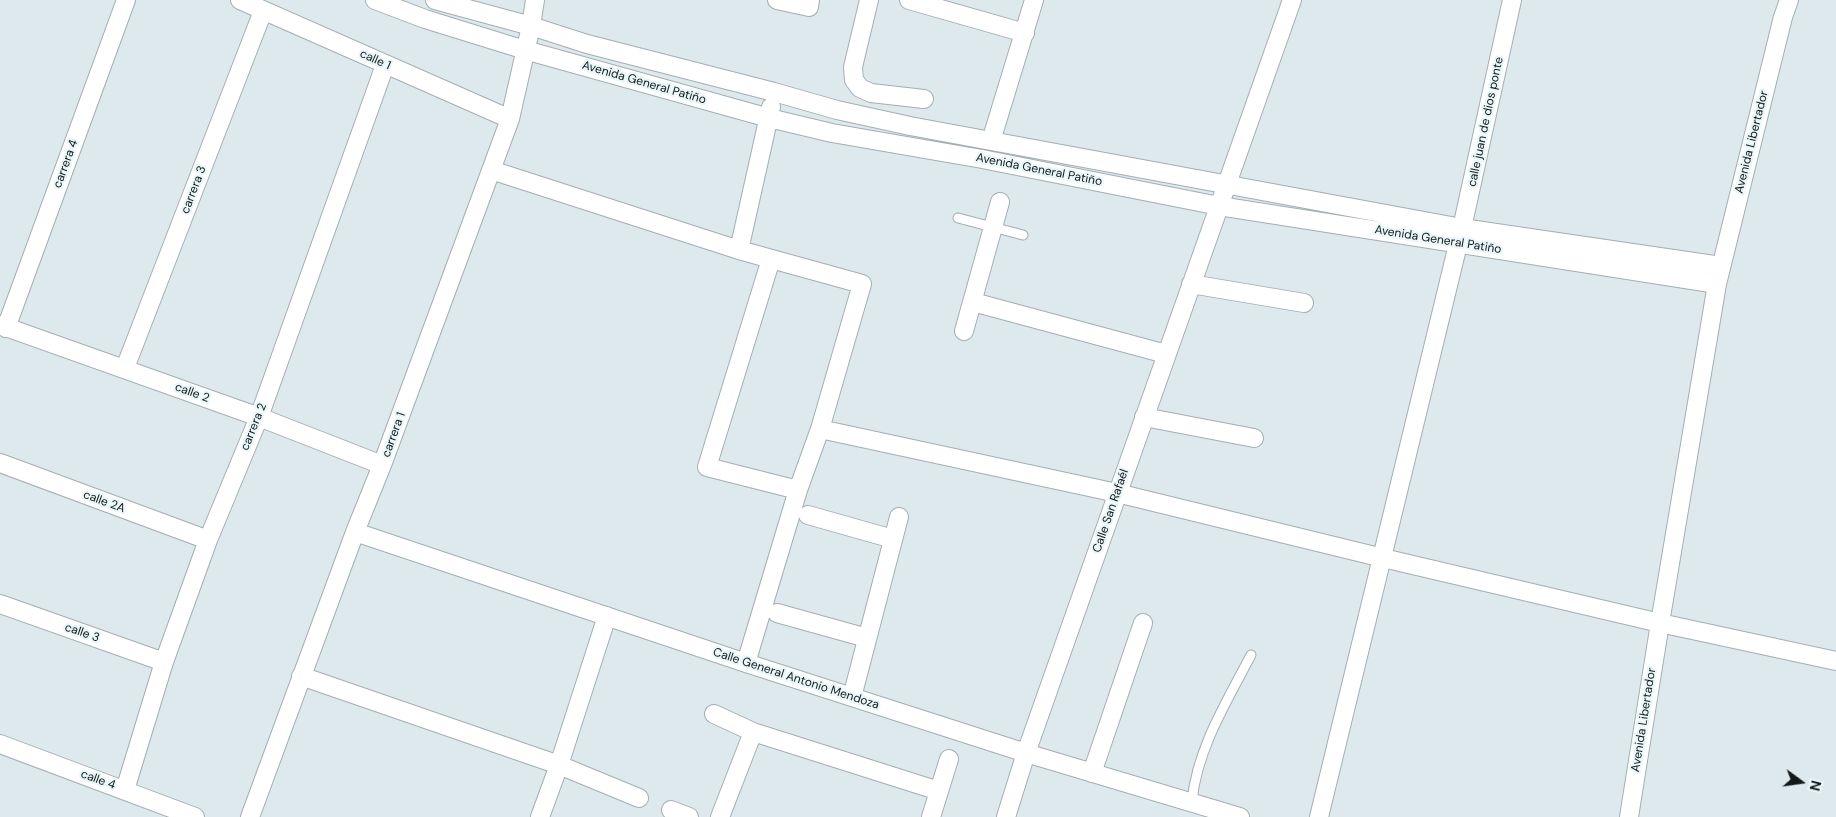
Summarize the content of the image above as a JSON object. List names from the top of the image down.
{
  "streets": {
    "street": [
      "calle 1",
      "Avenida General Patiño",
      "calle juan de dios ponte",
      "Avenida Libertador",
      "carrera 4",
      "carrera 3",
      "calle 2",
      "carrera 2",
      "carrera 1",
      "calle 2A",
      "Calle San Rafaél",
      "calle 3",
      "Calle General Antonio Mendoza",
      "calle 4"
    ]
  },
  "crossings": [
    ["calle 1", "carrera 3"],
    ["calle 1", "carrera 2"],
    ["calle 1", "carrera 1"],
    ["Avenida General Patiño", "calle juan de dios ponte"],
    ["Avenida General Patiño", "Avenida Libertador"],
    ["Avenida General Patiño", "carrera 1"],
    ["Avenida General Patiño", "Calle San Rafaél"],
    ["carrera 4", "calle 2"],
    ["carrera 3", "calle 2"],
    ["calle 2", "carrera 2"],
    ["calle 2", "carrera 1"],
    ["carrera 2", "calle 2A"],
    ["carrera 2", "calle 3"],
    ["carrera 2", "calle 4"],
    ["carrera 1", "Calle General Antonio Mendoza"],
    ["Calle San Rafaél", "Calle General Antonio Mendoza"]
  ],
  "north": "right"
}
